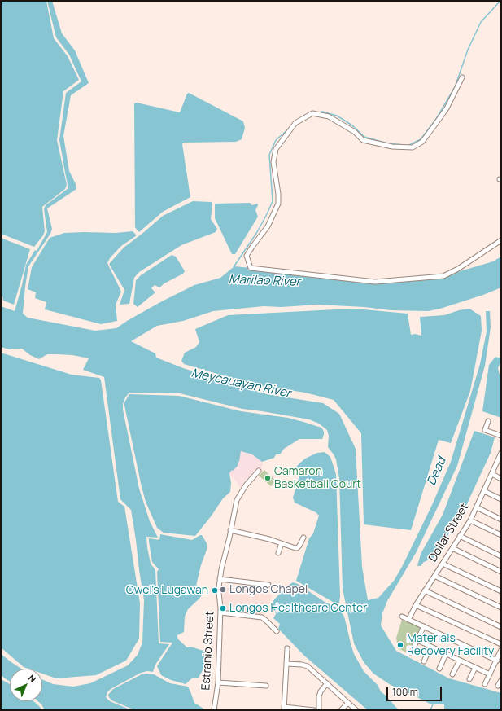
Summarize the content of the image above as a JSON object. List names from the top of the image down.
{
  "streets": {
    "street": ["Dollar Street", "Estranio Street"]
  },
  "water": ["Marilao River", "Meycauayan River", "Dead"],
  "places": [
    "Camaron Basketball Court",
    "Longos Chapel",
    "Owel's Lugawan",
    "Longos Healthcare Center",
    "Materials Recovery Facility"
  ],
  "scale_bar": "100 m",
  "north": "top right"
}
